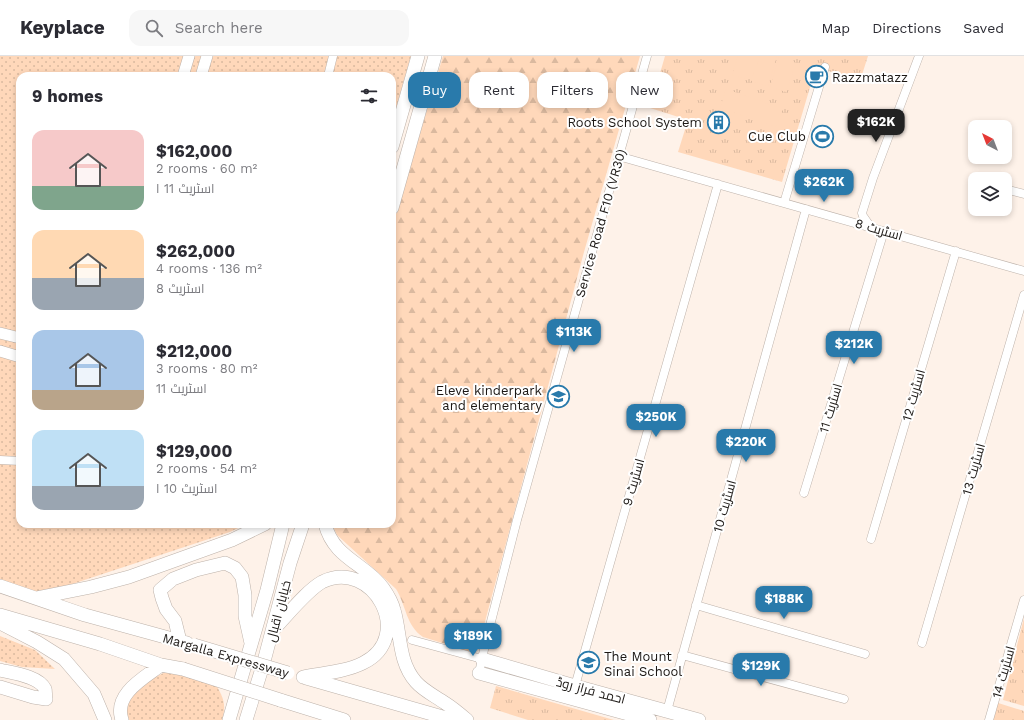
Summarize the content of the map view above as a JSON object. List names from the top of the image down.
{
  "streets": {
    "main road": ["خیابان اقبال", "Margalla Expressway", "احمد فراز روڈ"],
    "street": [
      "Service Road F10 (VR30)",
      "اسٹریٹ 8",
      "اسٹریٹ 12",
      "اسٹریٹ 11",
      "اسٹریٹ 13",
      "اسٹریٹ 9",
      "اسٹریٹ 10",
      "اسٹریٹ 14"
    ]
  },
  "crossings": [
    ["Service Road F10 (VR30)", "اسٹریٹ 8"],
    ["Service Road F10 (VR30)", "احمد فراز روڈ"],
    ["اسٹریٹ 8", "اسٹریٹ 12"],
    ["اسٹریٹ 8", "اسٹریٹ 11"],
    ["اسٹریٹ 8", "اسٹریٹ 9"],
    ["اسٹریٹ 8", "اسٹریٹ 10"],
    ["اسٹریٹ 9", "احمد فراز روڈ"],
    ["اسٹریٹ 10", "احمد فراز روڈ"]
  ],
  "places": {
    "cafe": ["Razzmatazz"],
    "building": ["Roots School System"],
    "sports": ["Cue Club"],
    "school or university": ["Eleve kinderpark and elementary", "The Mount Sinai School"]
  },
  "north": "top left",
  "page": {
    "header": "Keyplace",
    "search": "Search here",
    "nav": ["Map", "Directions", "Saved"],
    "chip": [
      "Buy",
      "Rent",
      "Filters",
      "New"
    ],
    "heading": "9 homes",
    "price": [
      "$162K",
      "$262K",
      "$113K",
      "$212K",
      "$250K",
      "$220K",
      "$188K",
      "$189K",
      "$129K"
    ],
    "list": [
      {
        "name": "$162,000",
        "note": "2 rooms · 60 m² · اسٹریٹ 11 ا"
      },
      {
        "name": "$262,000",
        "note": "4 rooms · 136 m² · اسٹریٹ 8"
      },
      {
        "name": "$212,000",
        "note": "3 rooms · 80 m² · اسٹریٹ 11"
      },
      {
        "name": "$129,000",
        "note": "2 rooms · 54 m² · اسٹریٹ 10 ا"
      }
    ]
  }
}
